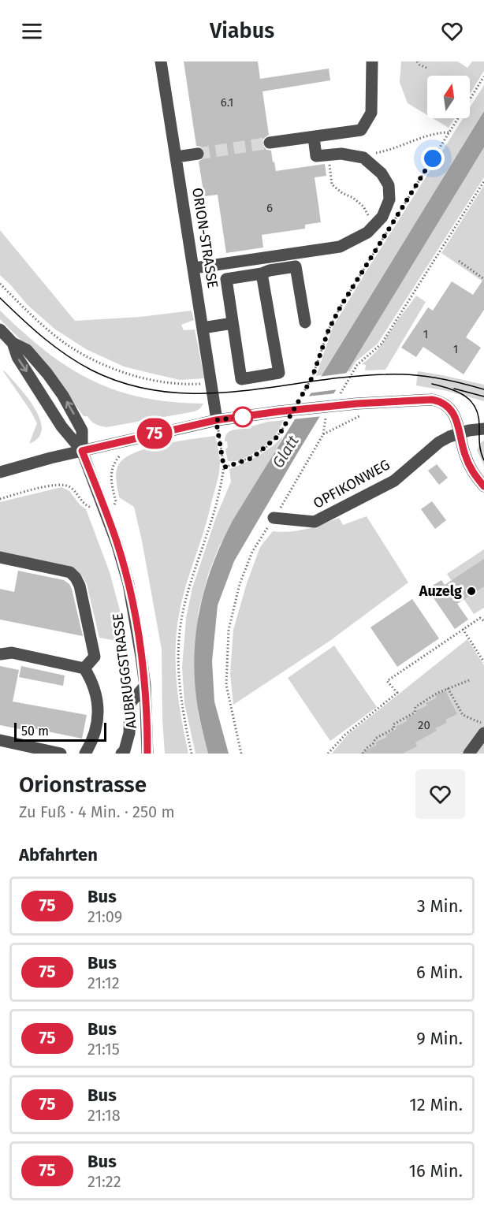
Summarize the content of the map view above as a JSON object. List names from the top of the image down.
{
  "streets": {
    "street": ["ORION-STRASSE", "OPFIKONWEG", "AUBRUGGSTRASSE"]
  },
  "water": ["Glatt"],
  "places": ["Auzelg"],
  "lines": ["bus line 75"],
  "house_numbers": [
    "6.1",
    "6",
    "1",
    "1",
    "20"
  ],
  "scale_bar": "50 m",
  "north": "top",
  "page": {
    "header": "Viabus",
    "on_map": "75",
    "scale": "50 m",
    "heading": [
      ["Orionstrasse", "Zu Fuß · 4 Min. · 250 m"],
      "Abfahrten"
    ],
    "list": [
      {
        "mark": "75",
        "name": "Bus",
        "note": "21:09",
        "value": "3 Min."
      },
      {
        "mark": "75",
        "name": "Bus",
        "note": "21:12",
        "value": "6 Min."
      },
      {
        "mark": "75",
        "name": "Bus",
        "note": "21:15",
        "value": "9 Min."
      },
      {
        "mark": "75",
        "name": "Bus",
        "note": "21:18",
        "value": "12 Min."
      },
      {
        "mark": "75",
        "name": "Bus",
        "note": "21:22",
        "value": "16 Min."
      }
    ]
  }
}
